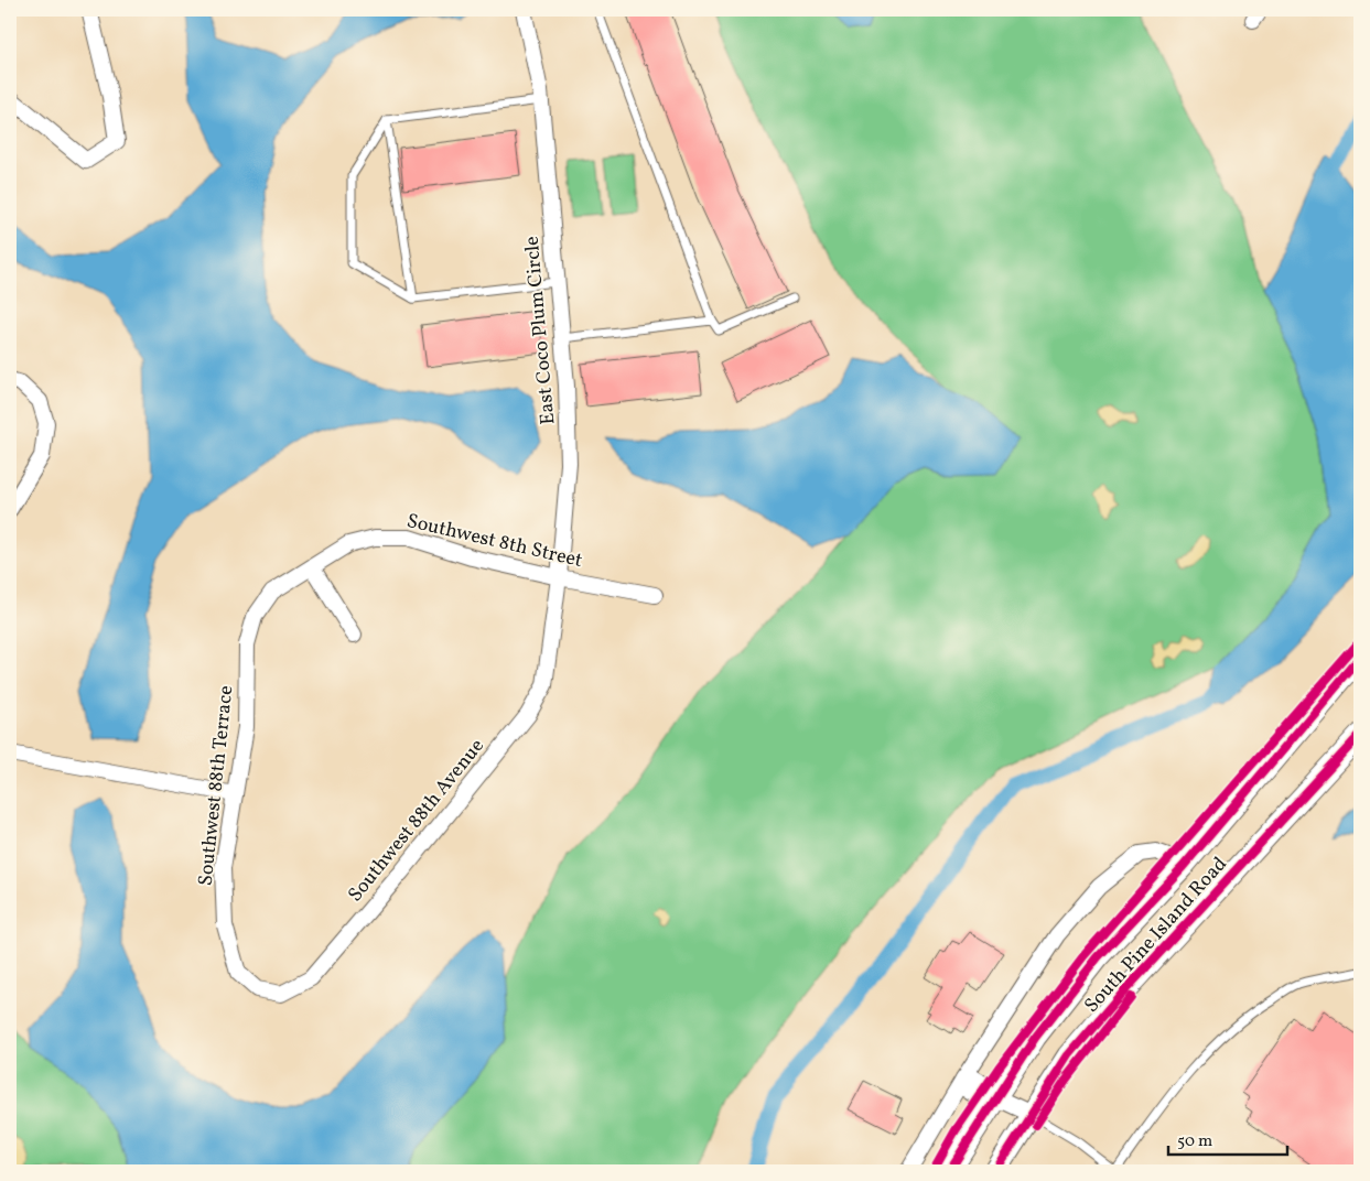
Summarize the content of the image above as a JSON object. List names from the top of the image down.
{
  "streets": {
    "main road": ["South Pine Island Road"],
    "street": [
      "East Coco Plum Circle",
      "Southwest 8th Street",
      "Southwest 88th Terrace",
      "Southwest 88th Avenue"
    ]
  },
  "crossings": [
    ["East Coco Plum Circle", "Southwest 8th Street"],
    ["East Coco Plum Circle", "Southwest 88th Avenue"],
    ["Southwest 8th Street", "Southwest 88th Terrace"],
    ["Southwest 88th Terrace", "Southwest 88th Avenue"]
  ],
  "scale_bar": "50 m"
}
